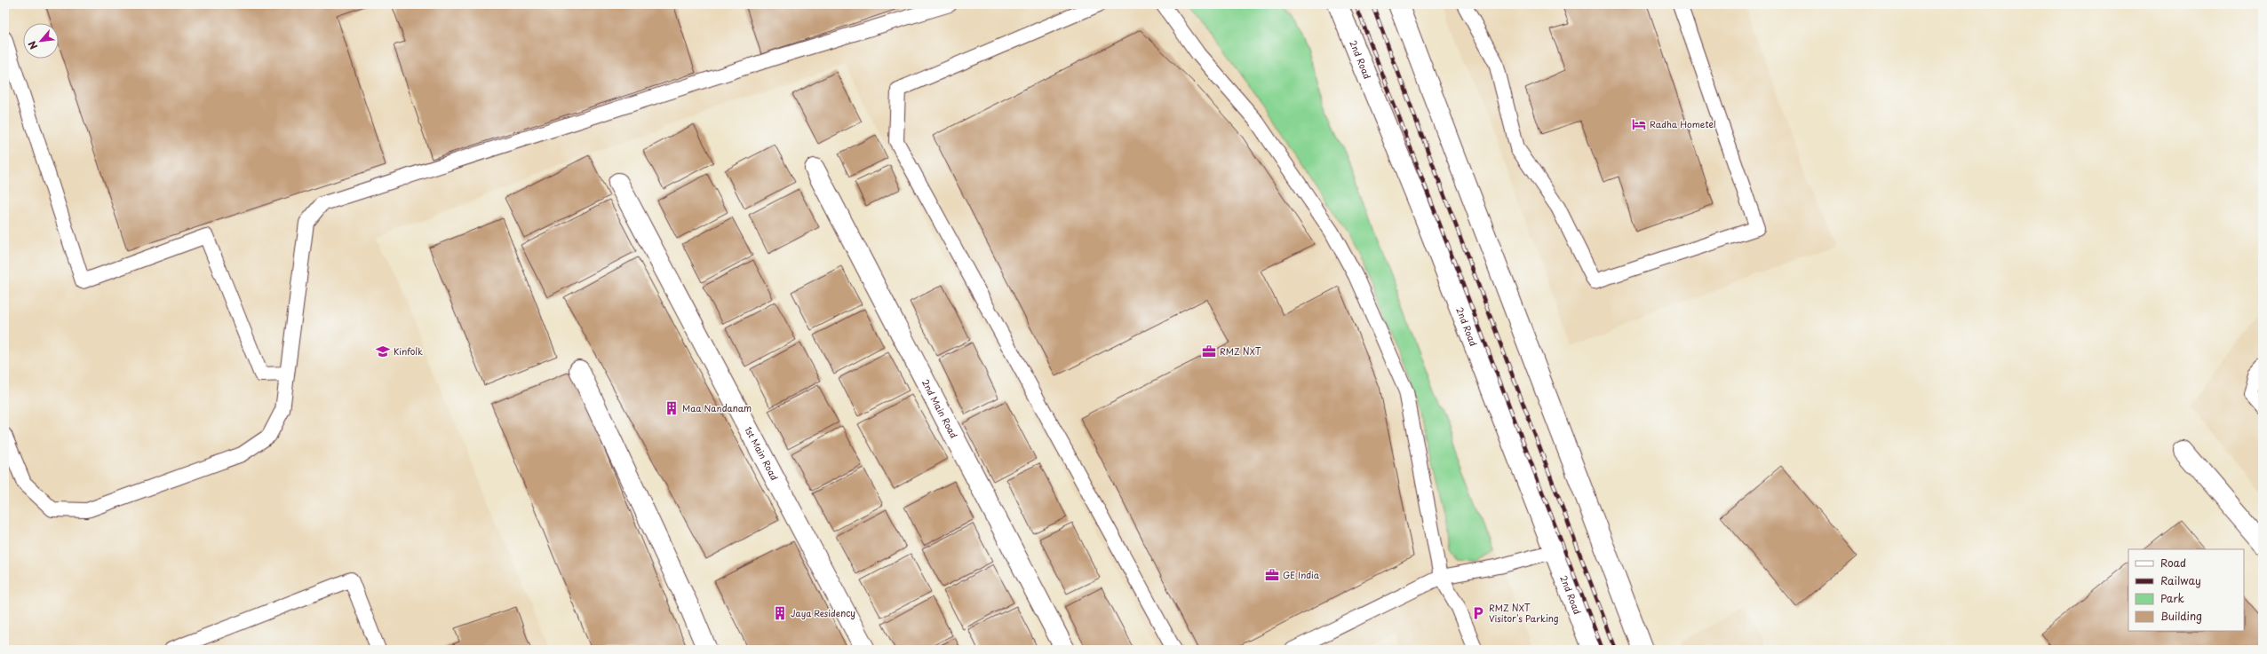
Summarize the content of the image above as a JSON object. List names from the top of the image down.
{
  "streets": {
    "street": ["2nd Road", "2nd Main Road", "1st Main Road"]
  },
  "places": {
    "hotel": ["Radha Hometel"],
    "school or university": ["Kinfolk"],
    "office": ["RMZ NXT", "GE India"],
    "building": ["Maa Nandanam", "Jaya Residency"],
    "parking": ["RMZ NXT Visitor's Parking"]
  },
  "legend": [
    "Road",
    "Railway",
    "Park",
    "Building"
  ],
  "north": "bottom left"
}
